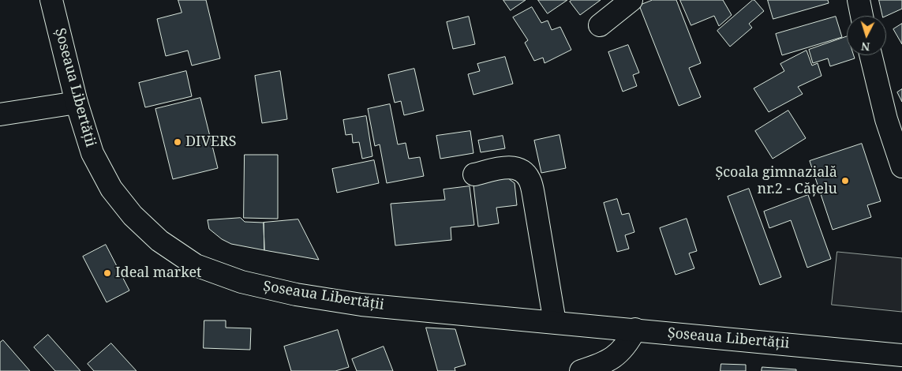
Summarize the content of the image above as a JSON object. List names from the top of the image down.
{
  "streets": {
    "main road": ["Șoseaua Libertății"]
  },
  "places": ["DIVERS", "Școala gimnazială nr.2 - Cățelu", "Ideal market"],
  "north": "bottom"
}
